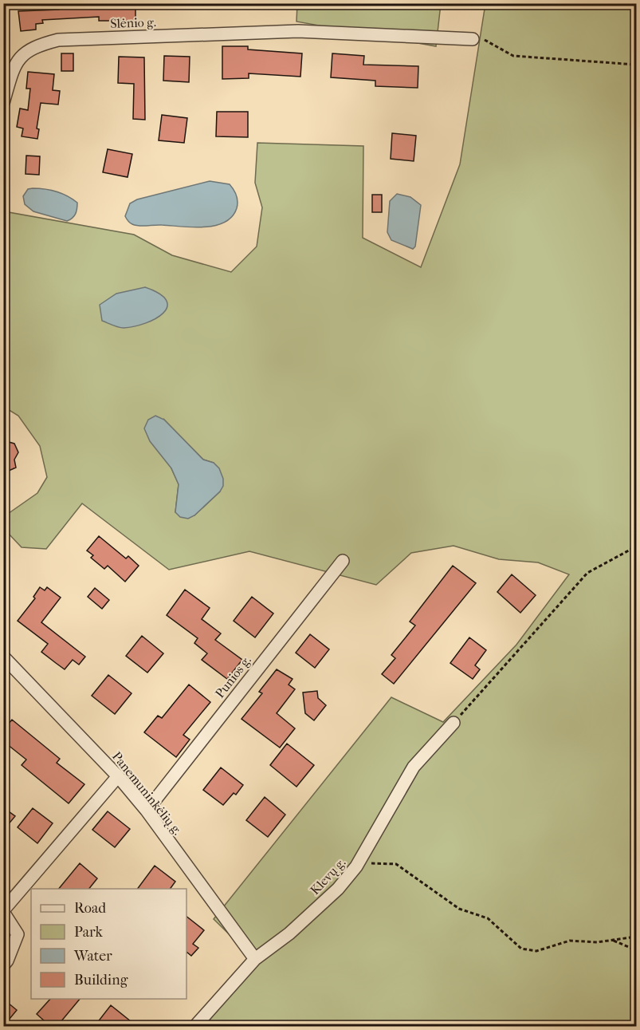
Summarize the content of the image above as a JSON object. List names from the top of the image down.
{
  "streets": {
    "street": [
      "Slėnio g.",
      "Punios g.",
      "Panemuninkėlių g.",
      "Klevų g."
    ]
  },
  "crossings": [
    ["Punios g.", "Panemuninkėlių g."],
    ["Panemuninkėlių g.", "Klevų g."]
  ],
  "legend": [
    "Road",
    "Park",
    "Water",
    "Building"
  ]
}
